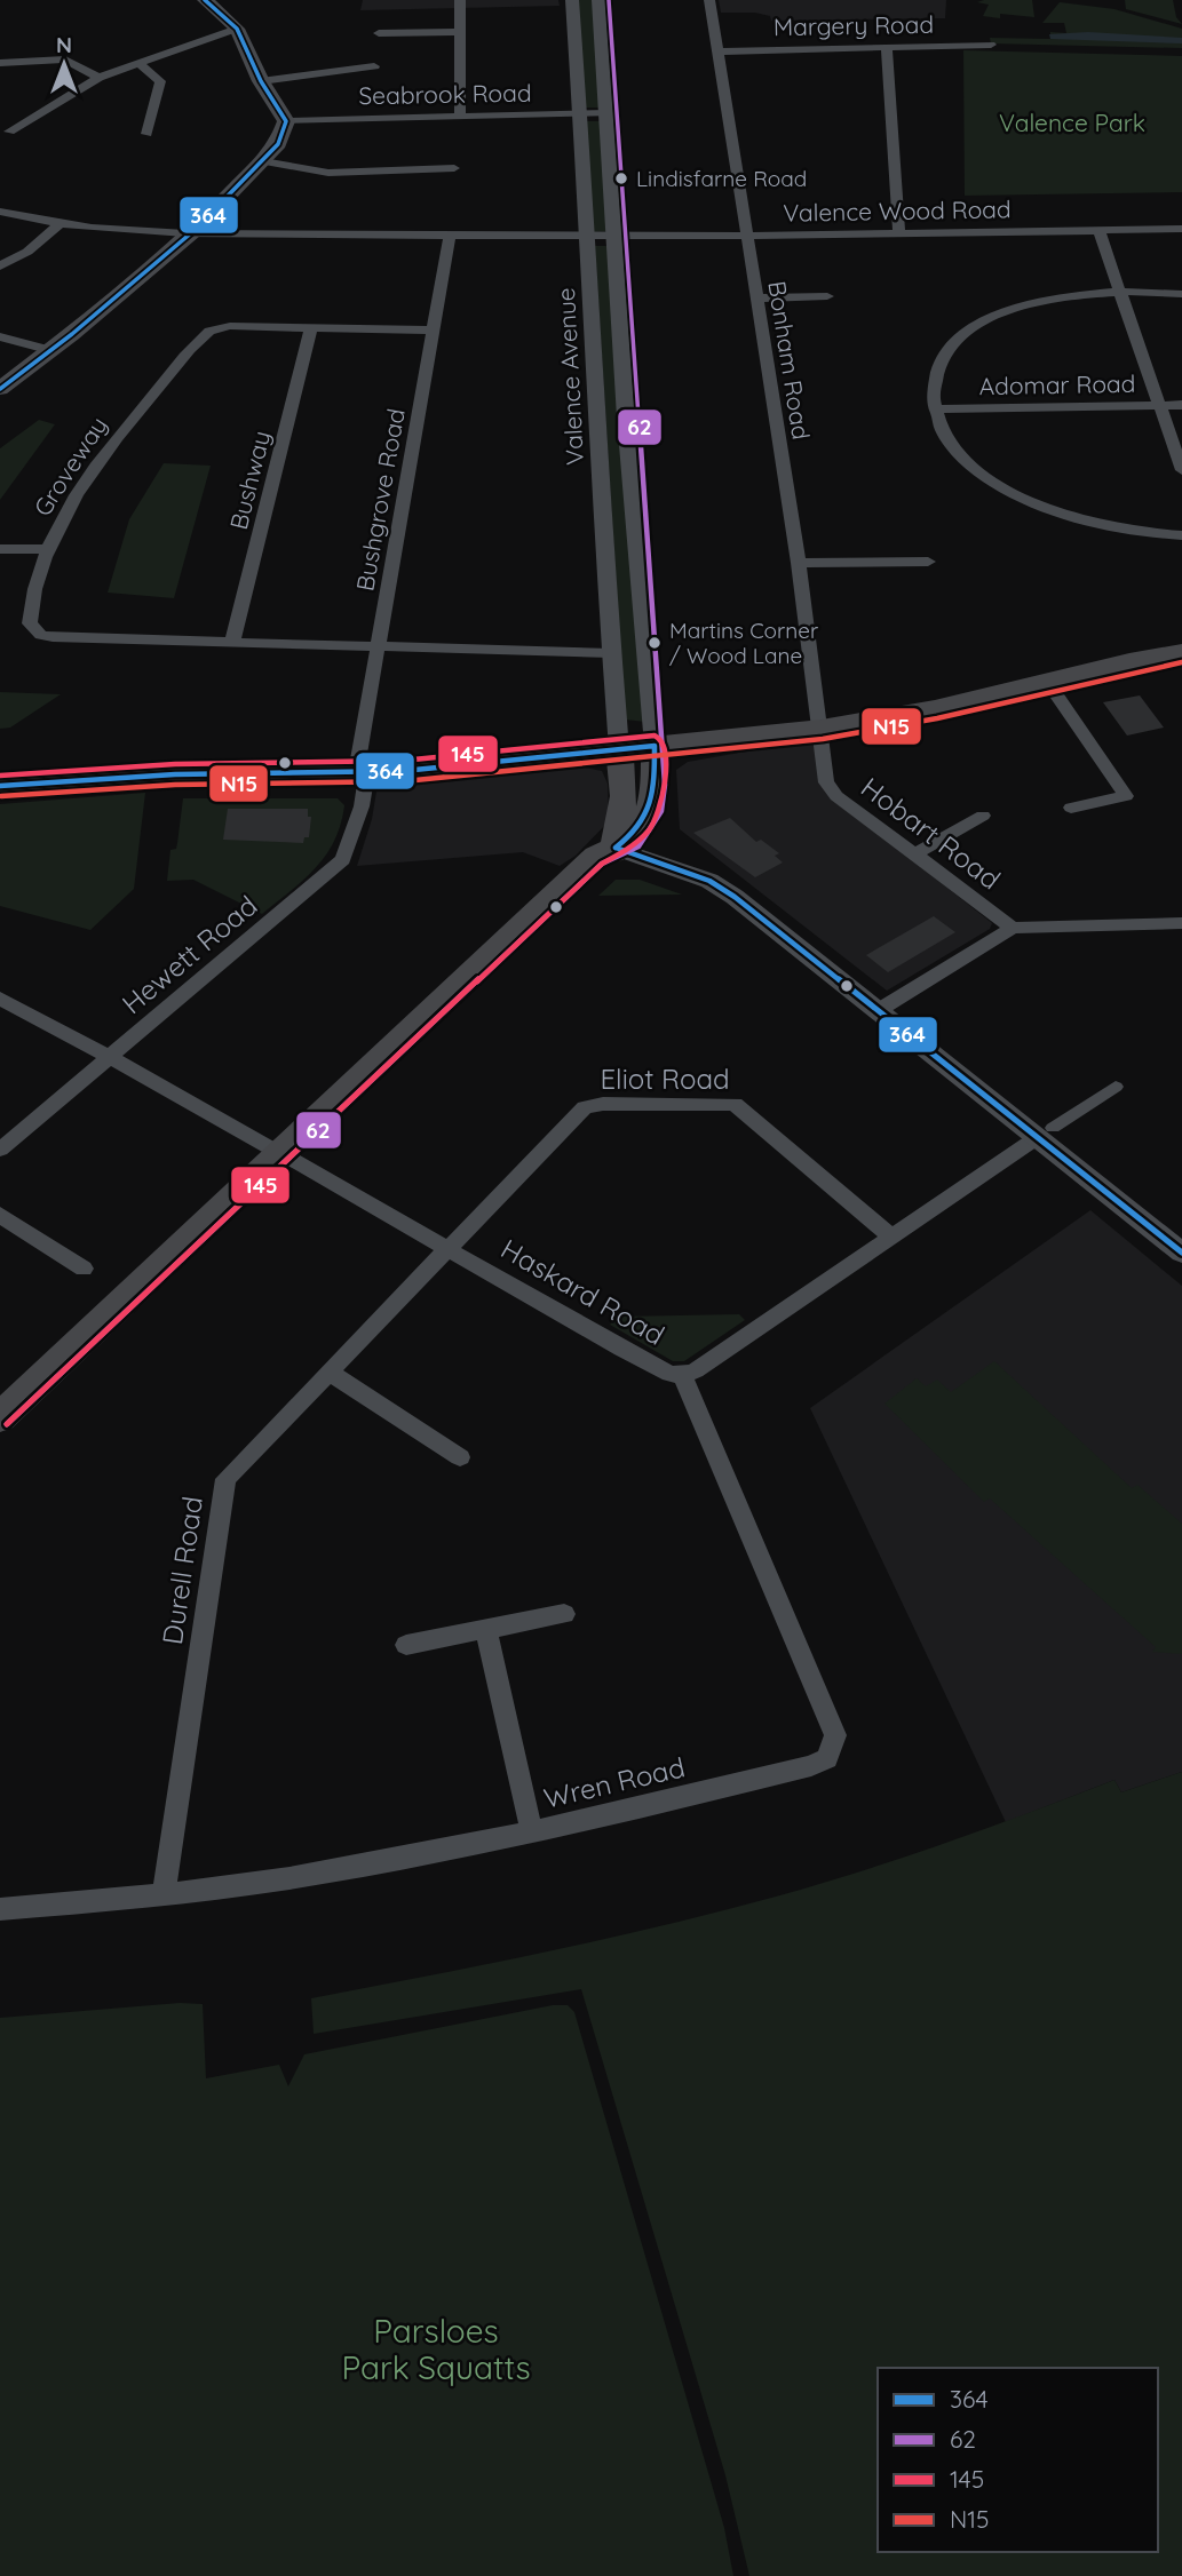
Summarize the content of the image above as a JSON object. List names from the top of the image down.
{
  "streets": {
    "street": [
      "Margery Road",
      "Seabrook Road",
      "Valence Wood Road",
      "Bonham Road",
      "Valence Avenue",
      "Adomar Road",
      "Groveway",
      "Bushway",
      "Bushgrove Road",
      "Hobart Road",
      "Hewett Road",
      "Eliot Road",
      "Haskard Road",
      "Durell Road",
      "Wren Road"
    ]
  },
  "crossings": [
    ["Margery Road", "Bonham Road"],
    ["Seabrook Road", "Valence Avenue"],
    ["Valence Wood Road", "Bonham Road"],
    ["Valence Wood Road", "Valence Avenue"],
    ["Bonham Road", "Hobart Road"],
    ["Valence Avenue", "Groveway"],
    ["Groveway", "Bushway"],
    ["Groveway", "Bushgrove Road"],
    ["Bushgrove Road", "Hewett Road"],
    ["Hewett Road", "Haskard Road"],
    ["Eliot Road", "Haskard Road"],
    ["Eliot Road", "Durell Road"],
    ["Haskard Road", "Durell Road"],
    ["Haskard Road", "Wren Road"],
    ["Durell Road", "Wren Road"]
  ],
  "parks": ["Valence Park", "Parsloes Park Squatts"],
  "places": ["Lindisfarne Road", "Martins Corner / Wood Lane"],
  "lines": [
    "transit line 364",
    "transit line 62",
    "transit line N15",
    "transit line 145"
  ],
  "legend": [
    "364",
    "62",
    "145",
    "N15"
  ],
  "north": "top"
}
